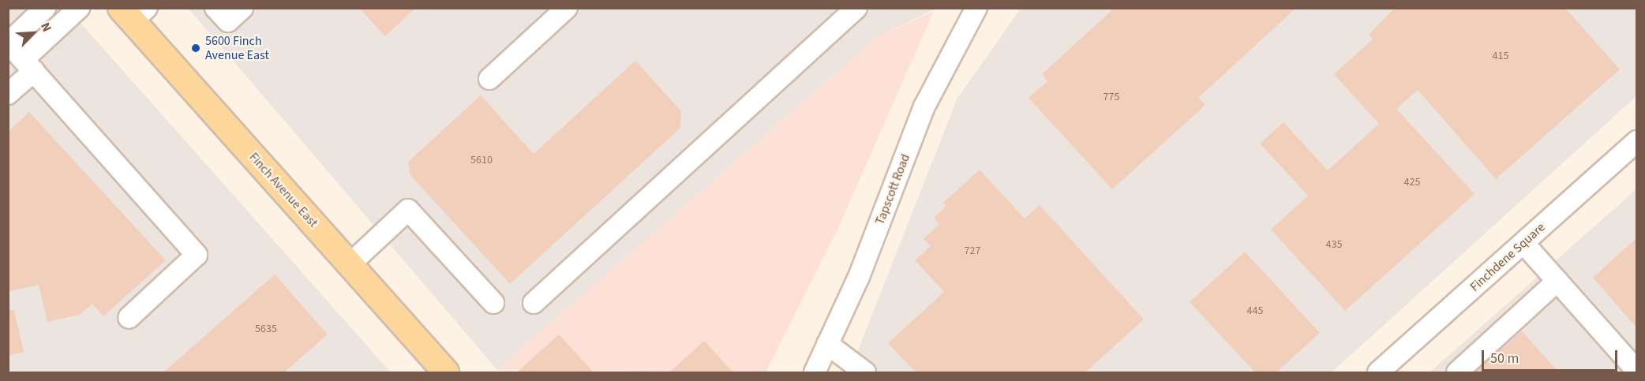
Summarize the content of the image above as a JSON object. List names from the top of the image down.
{
  "streets": {
    "main road": ["Finch Avenue East"],
    "street": ["Tapscott Road", "Finchdene Square"]
  },
  "places": ["5600 Finch Avenue East"],
  "house_numbers": [
    "415",
    "775",
    "5610",
    "425",
    "435",
    "727",
    "445",
    "5635"
  ],
  "scale_bar": "50 m",
  "north": "top right"
}
